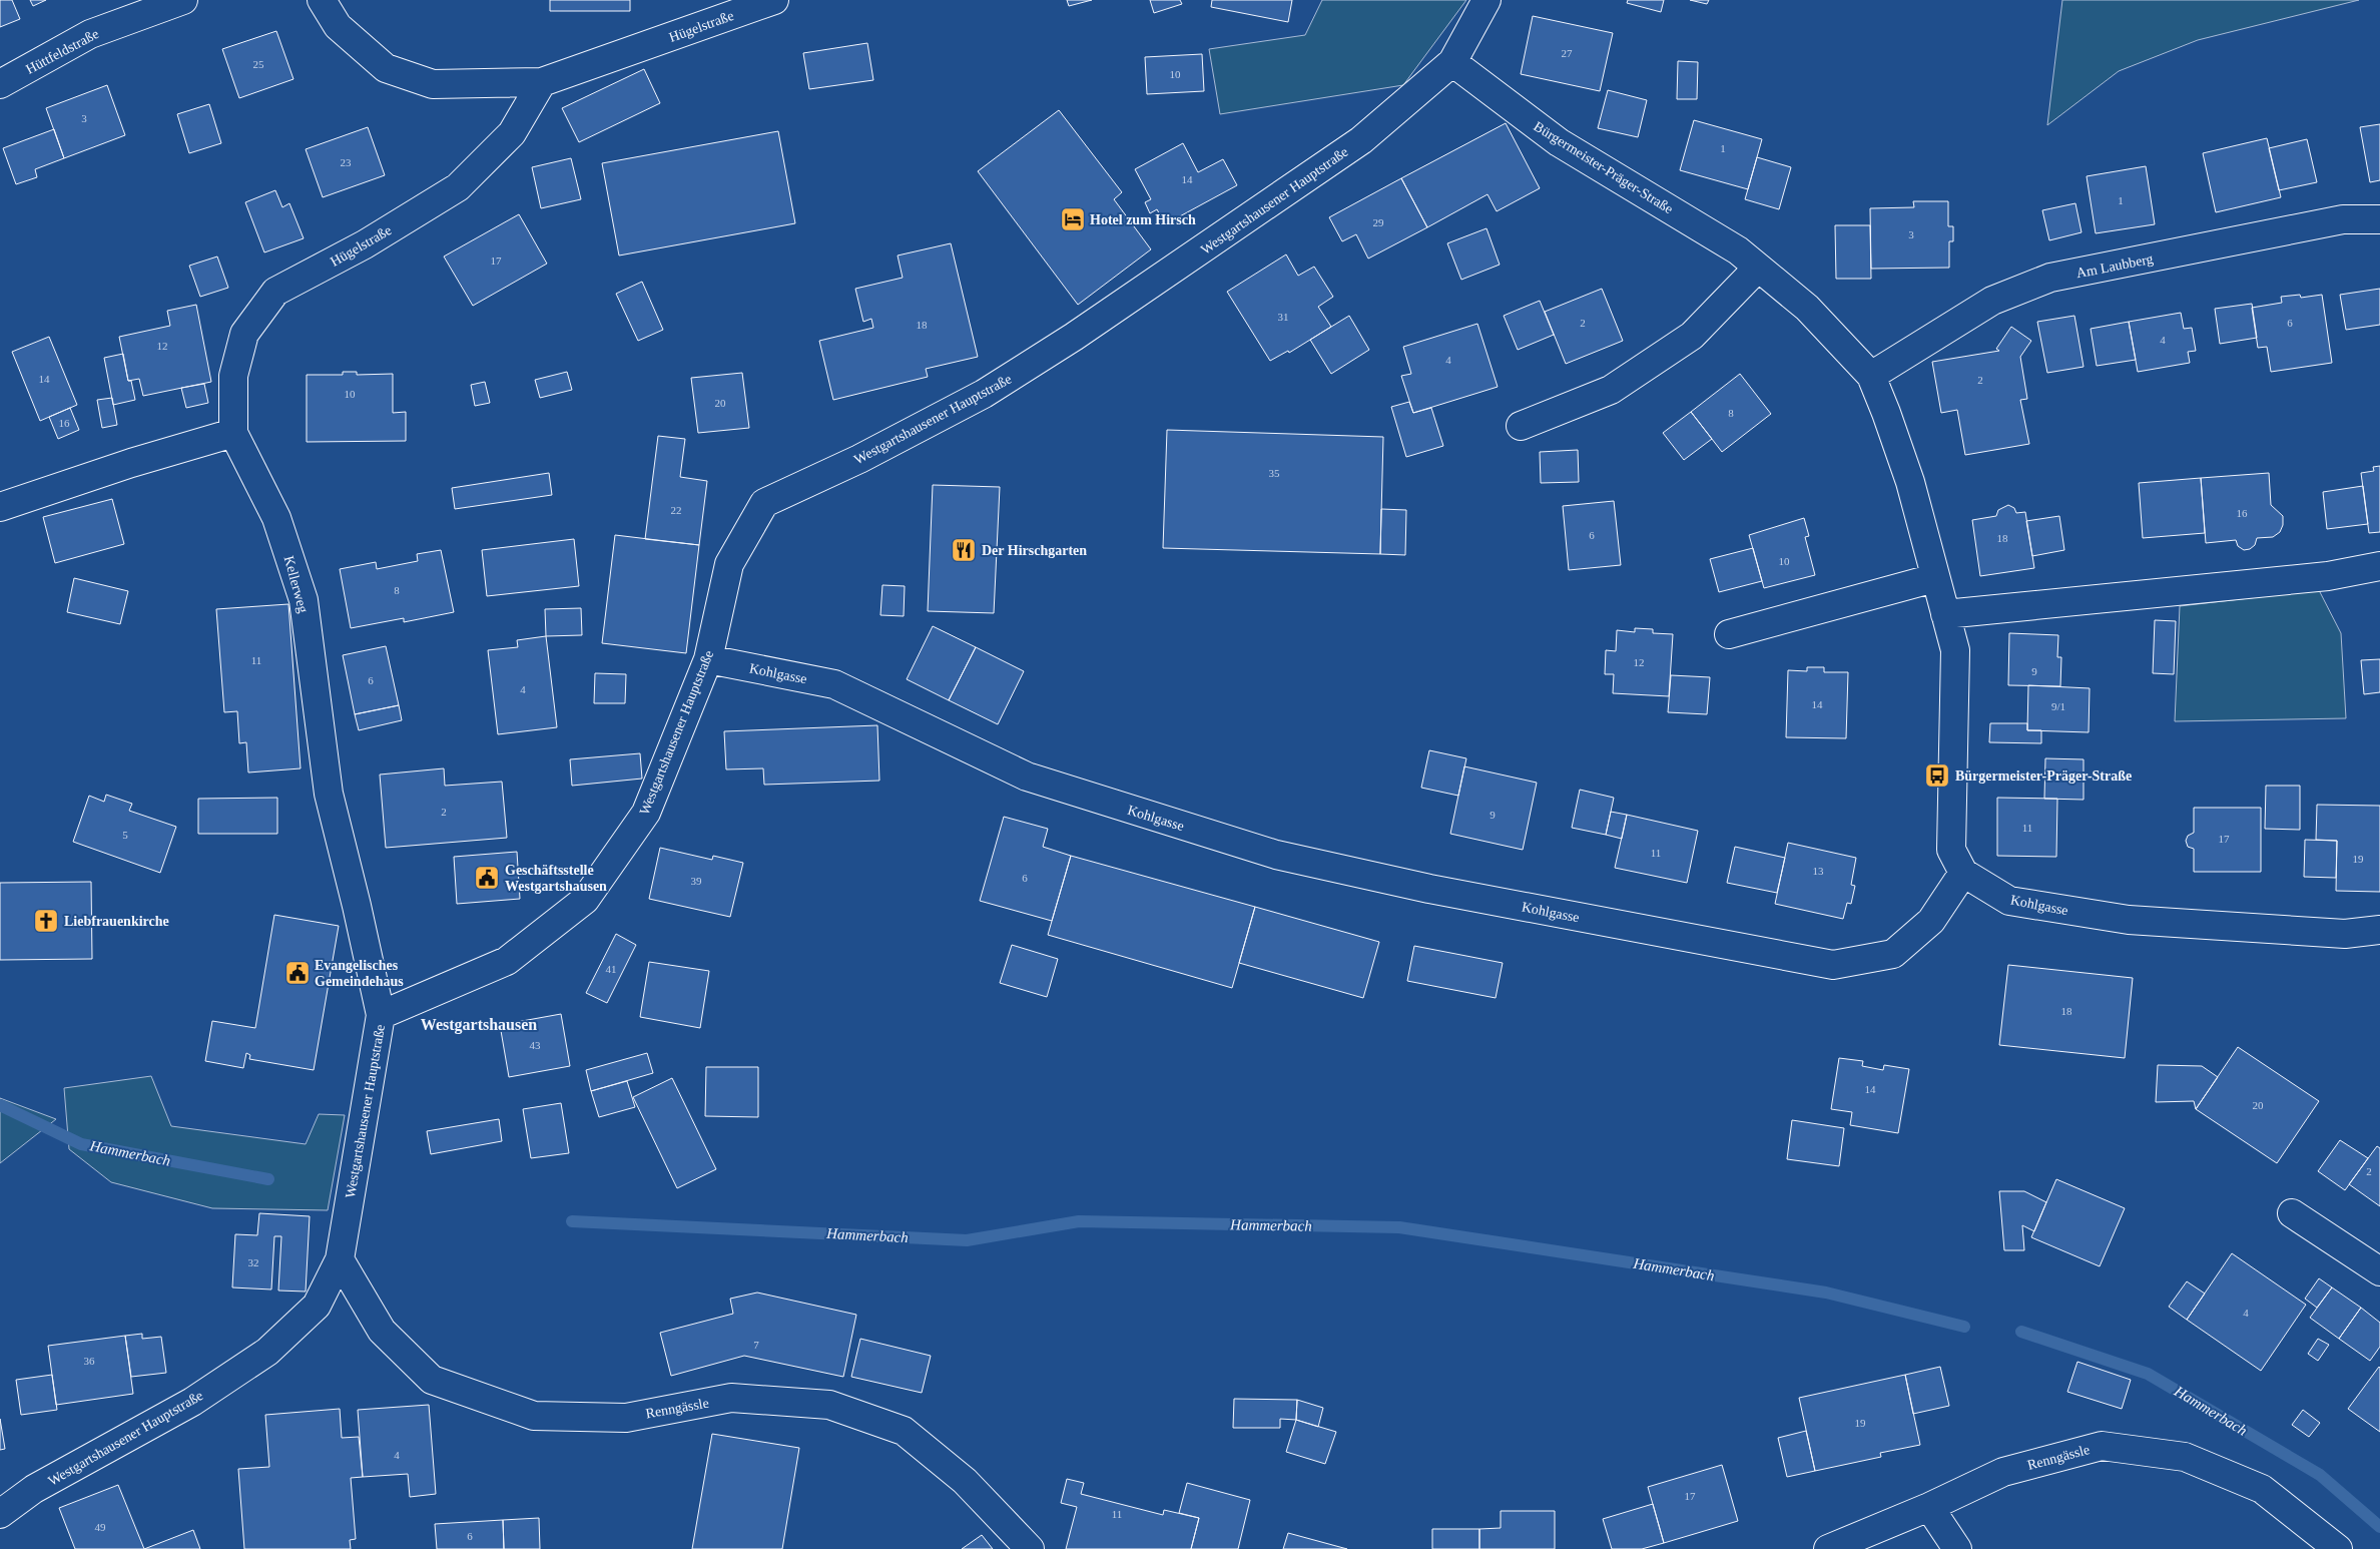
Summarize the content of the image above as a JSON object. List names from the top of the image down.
{
  "streets": {
    "street": [
      "Hügelstraße",
      "Hüttfeldstraße",
      "Bürgermeister-Präger-Straße",
      "Westgartshausener Hauptstraße",
      "Am Laubberg",
      "Kellerweg",
      "Kohlgasse",
      "Renngässle"
    ]
  },
  "crossings": [
    ["Hügelstraße", "Kellerweg"],
    ["Bürgermeister-Präger-Straße", "Westgartshausener Hauptstraße"],
    ["Bürgermeister-Präger-Straße", "Am Laubberg"],
    ["Bürgermeister-Präger-Straße", "Kohlgasse"],
    ["Westgartshausener Hauptstraße", "Kellerweg"],
    ["Westgartshausener Hauptstraße", "Kohlgasse"],
    ["Westgartshausener Hauptstraße", "Renngässle"]
  ],
  "districts": ["Westgartshausen"],
  "water": ["Hammerbach"],
  "places": {
    "hotel": ["Hotel zum Hirsch"],
    "restaurant": ["Der Hirschgarten"],
    "bus stop": ["Bürgermeister-Präger-Straße"],
    "public building": ["Geschäftsstelle Westgartshausen", "Evangelisches Gemeindehaus"],
    "church": ["Liebfrauenkirche"]
  },
  "house_numbers": [
    "27",
    "25",
    "10",
    "3",
    "1",
    "23",
    "14",
    "1",
    "29",
    "3",
    "17",
    "31",
    "2",
    "6",
    "18",
    "4",
    "12",
    "4",
    "14",
    "2",
    "10",
    "20",
    "8",
    "16",
    "35",
    "22",
    "16",
    "6",
    "18",
    "10",
    "8",
    "11",
    "12",
    "9",
    "6",
    "4",
    "14",
    "9/1",
    "2",
    "9",
    "11",
    "5",
    "17",
    "11",
    "19",
    "13",
    "6",
    "39",
    "41",
    "18",
    "43",
    "14",
    "20",
    "2",
    "32",
    "4",
    "7",
    "36",
    "19",
    "4",
    "17",
    "11",
    "49",
    "6"
  ]
}
